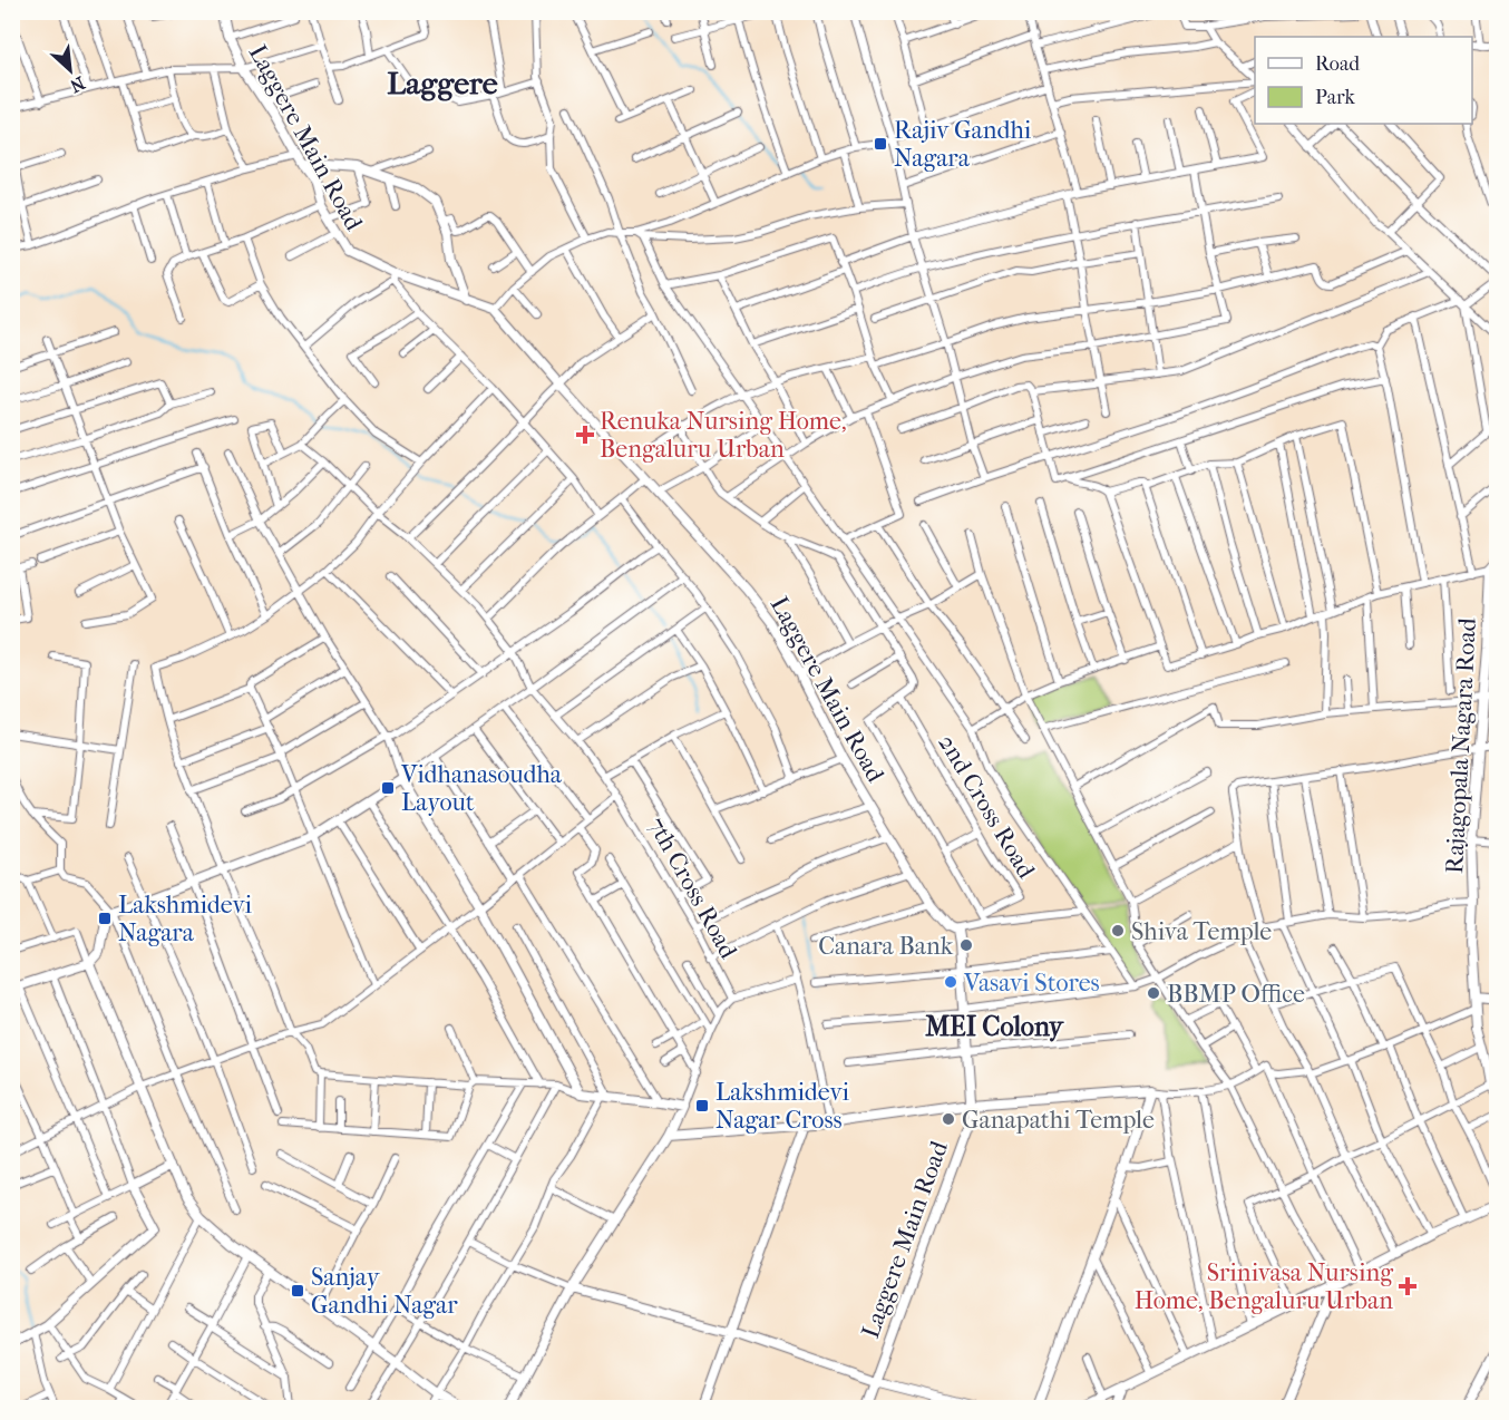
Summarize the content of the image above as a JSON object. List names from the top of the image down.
{
  "streets": {
    "street": [
      "Laggere Main Road",
      "Rajagopala Nagara Road",
      "2nd Cross Road",
      "7th Cross Road"
    ]
  },
  "districts": ["Laggere", "MEI Colony"],
  "places": {
    "transit": [
      "Rajiv Gandhi Nagara",
      "Vidhanasoudha Layout",
      "Lakshmidevi Nagara",
      "Lakshmidevi Nagar Cross",
      "Sanjay Gandhi Nagar"
    ],
    "health": ["Renuka Nursing Home, Bengaluru Urban", "Srinivasa Nursing Home, Bengaluru Urban"],
    "other": [
      "Shiva Temple",
      "Canara Bank",
      "Vasavi Stores",
      "BBMP Office",
      "Ganapathi Temple"
    ]
  },
  "legend": ["Road", "Park"],
  "north": "bottom right"
}
